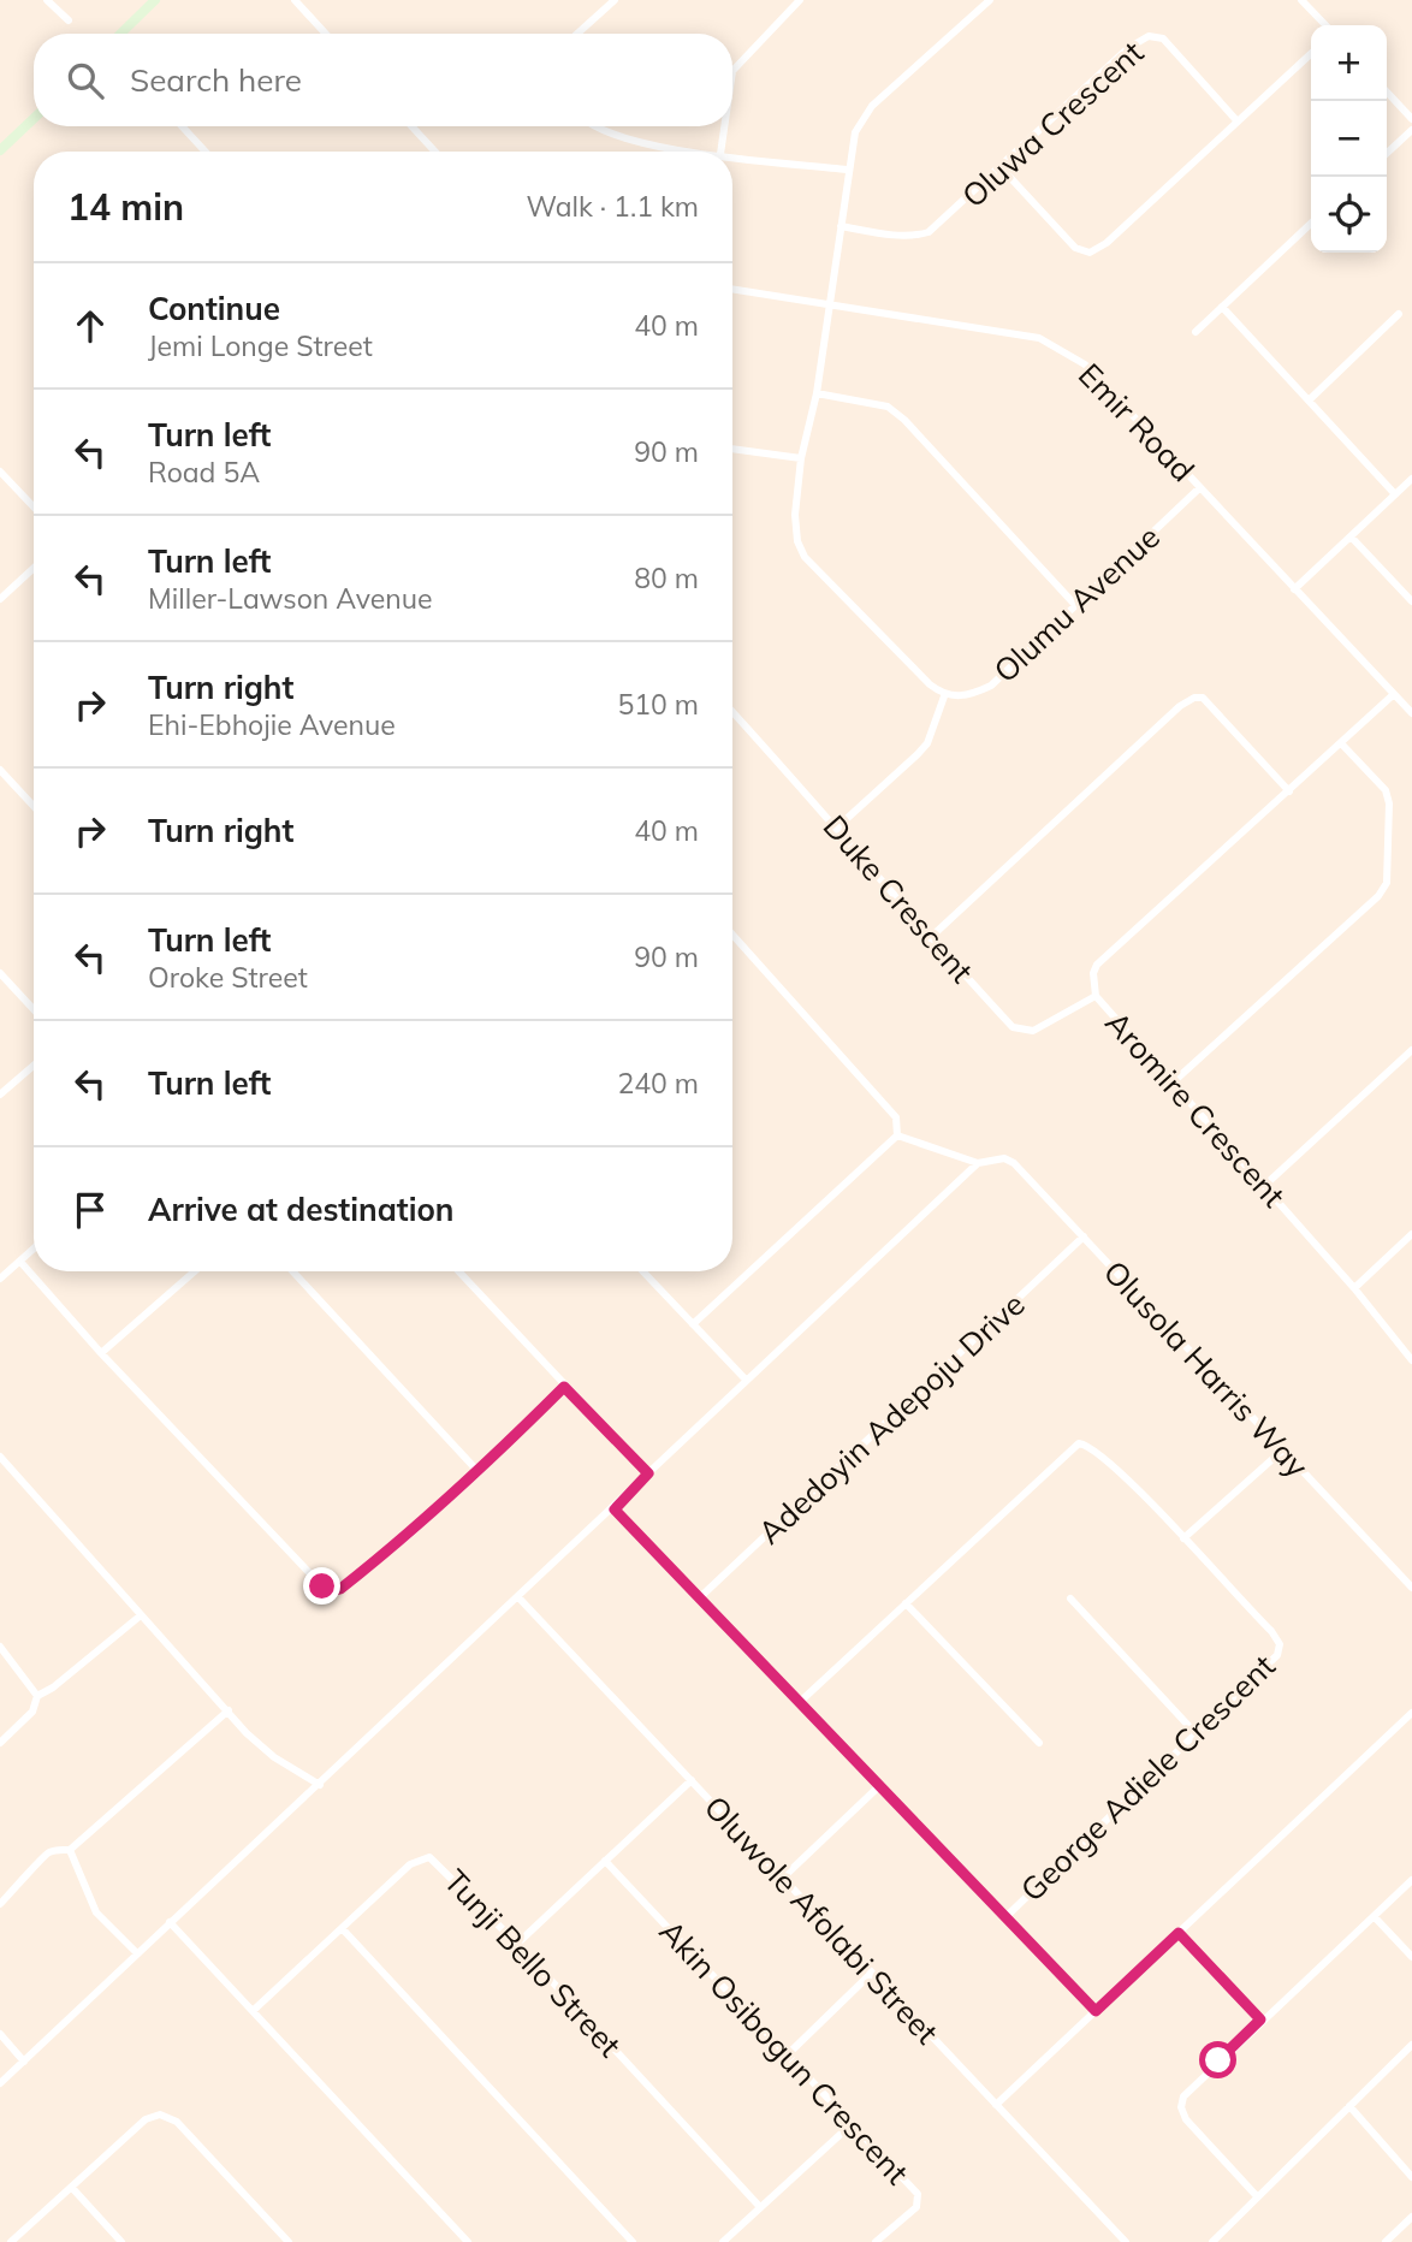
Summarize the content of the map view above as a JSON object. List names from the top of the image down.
{
  "streets": {
    "street": [
      "Oluwa Crescent",
      "Emir Road",
      "Olumu Avenue",
      "Duke Crescent",
      "Aromire Crescent",
      "Olusola Harris Way",
      "Adedoyin Adepoju Drive",
      "George Adiele Crescent",
      "Oluwole Afolabi Street",
      "Tunji Bello Street",
      "Akin Osibogun Crescent"
    ]
  },
  "crossings": [
    ["Emir Road", "Olumu Avenue"],
    ["Emir Road", "Aromire Crescent"],
    ["Duke Crescent", "Aromire Crescent"],
    ["Olusola Harris Way", "Adedoyin Adepoju Drive"]
  ],
  "page": {
    "map_buttons": ["+", "−"],
    "search": "Search here",
    "heading": ["14 min", "Walk · 1.1 km"],
    "list": [
      ["Continue", "Jemi Longe Street", "40 m"],
      ["Turn left", "Road 5A", "90 m"],
      ["Turn left", "Miller-Lawson Avenue", "80 m"],
      ["Turn right", "Ehi-Ebhojie Avenue", "510 m"],
      ["Turn right", "40 m"],
      ["Turn left", "Oroke Street", "90 m"],
      ["Turn left", "240 m"],
      "Arrive at destination"
    ]
  }
}
